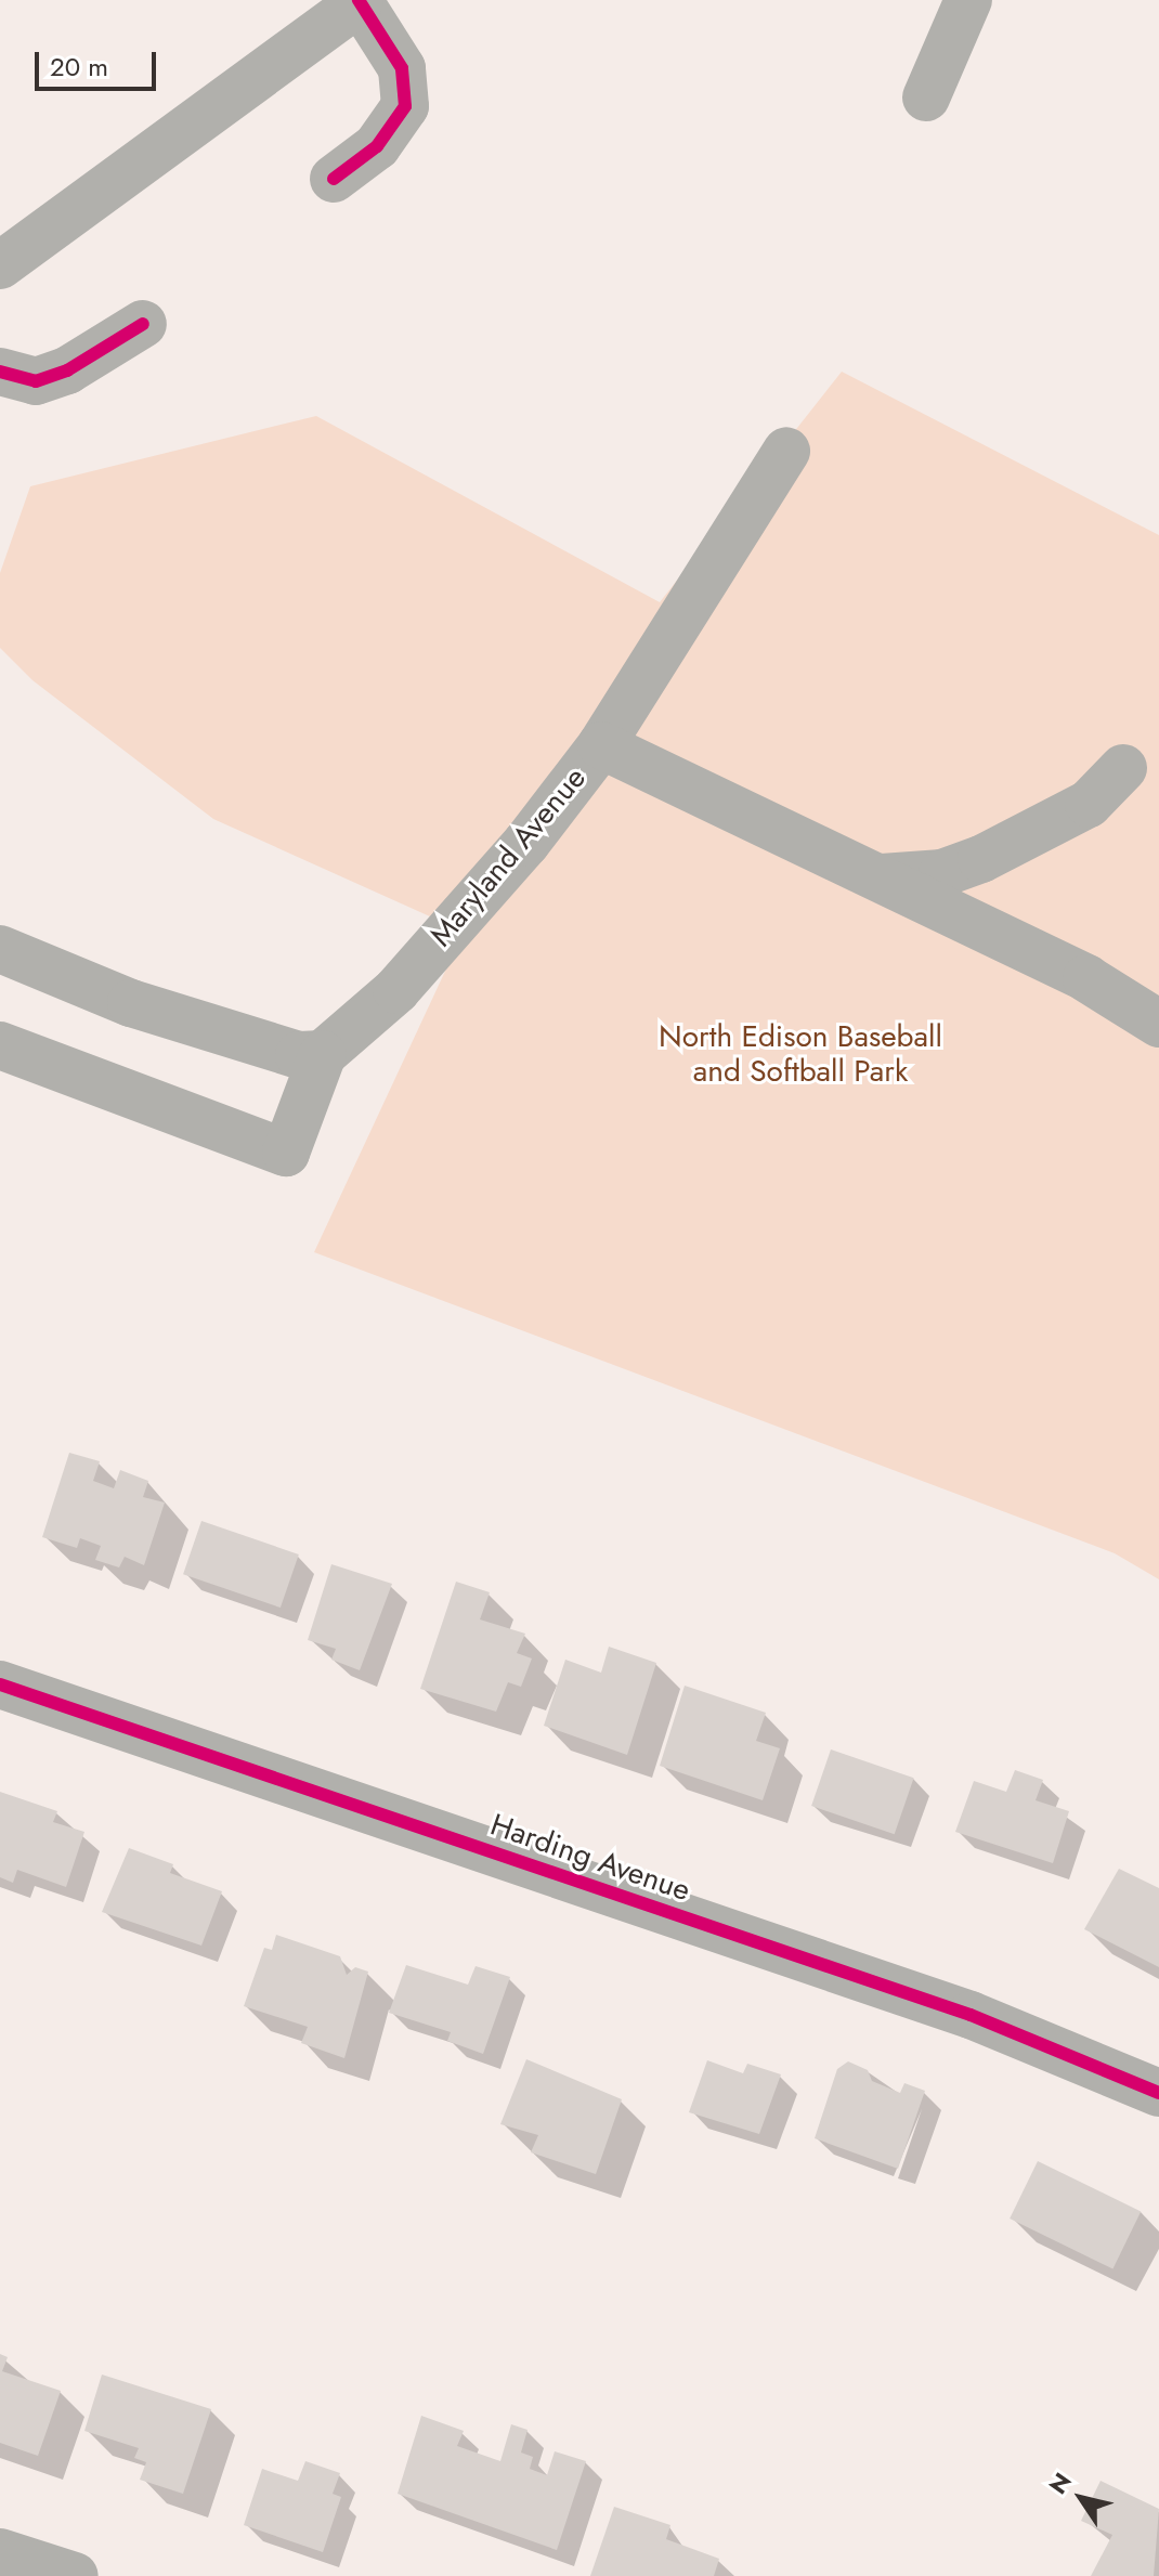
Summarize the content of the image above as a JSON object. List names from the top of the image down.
{
  "streets": {
    "street": ["Maryland Avenue", "Harding Avenue"]
  },
  "parks": ["North Edison Baseball and Softball Park"],
  "scale_bar": "20 m",
  "north": "top left"
}
